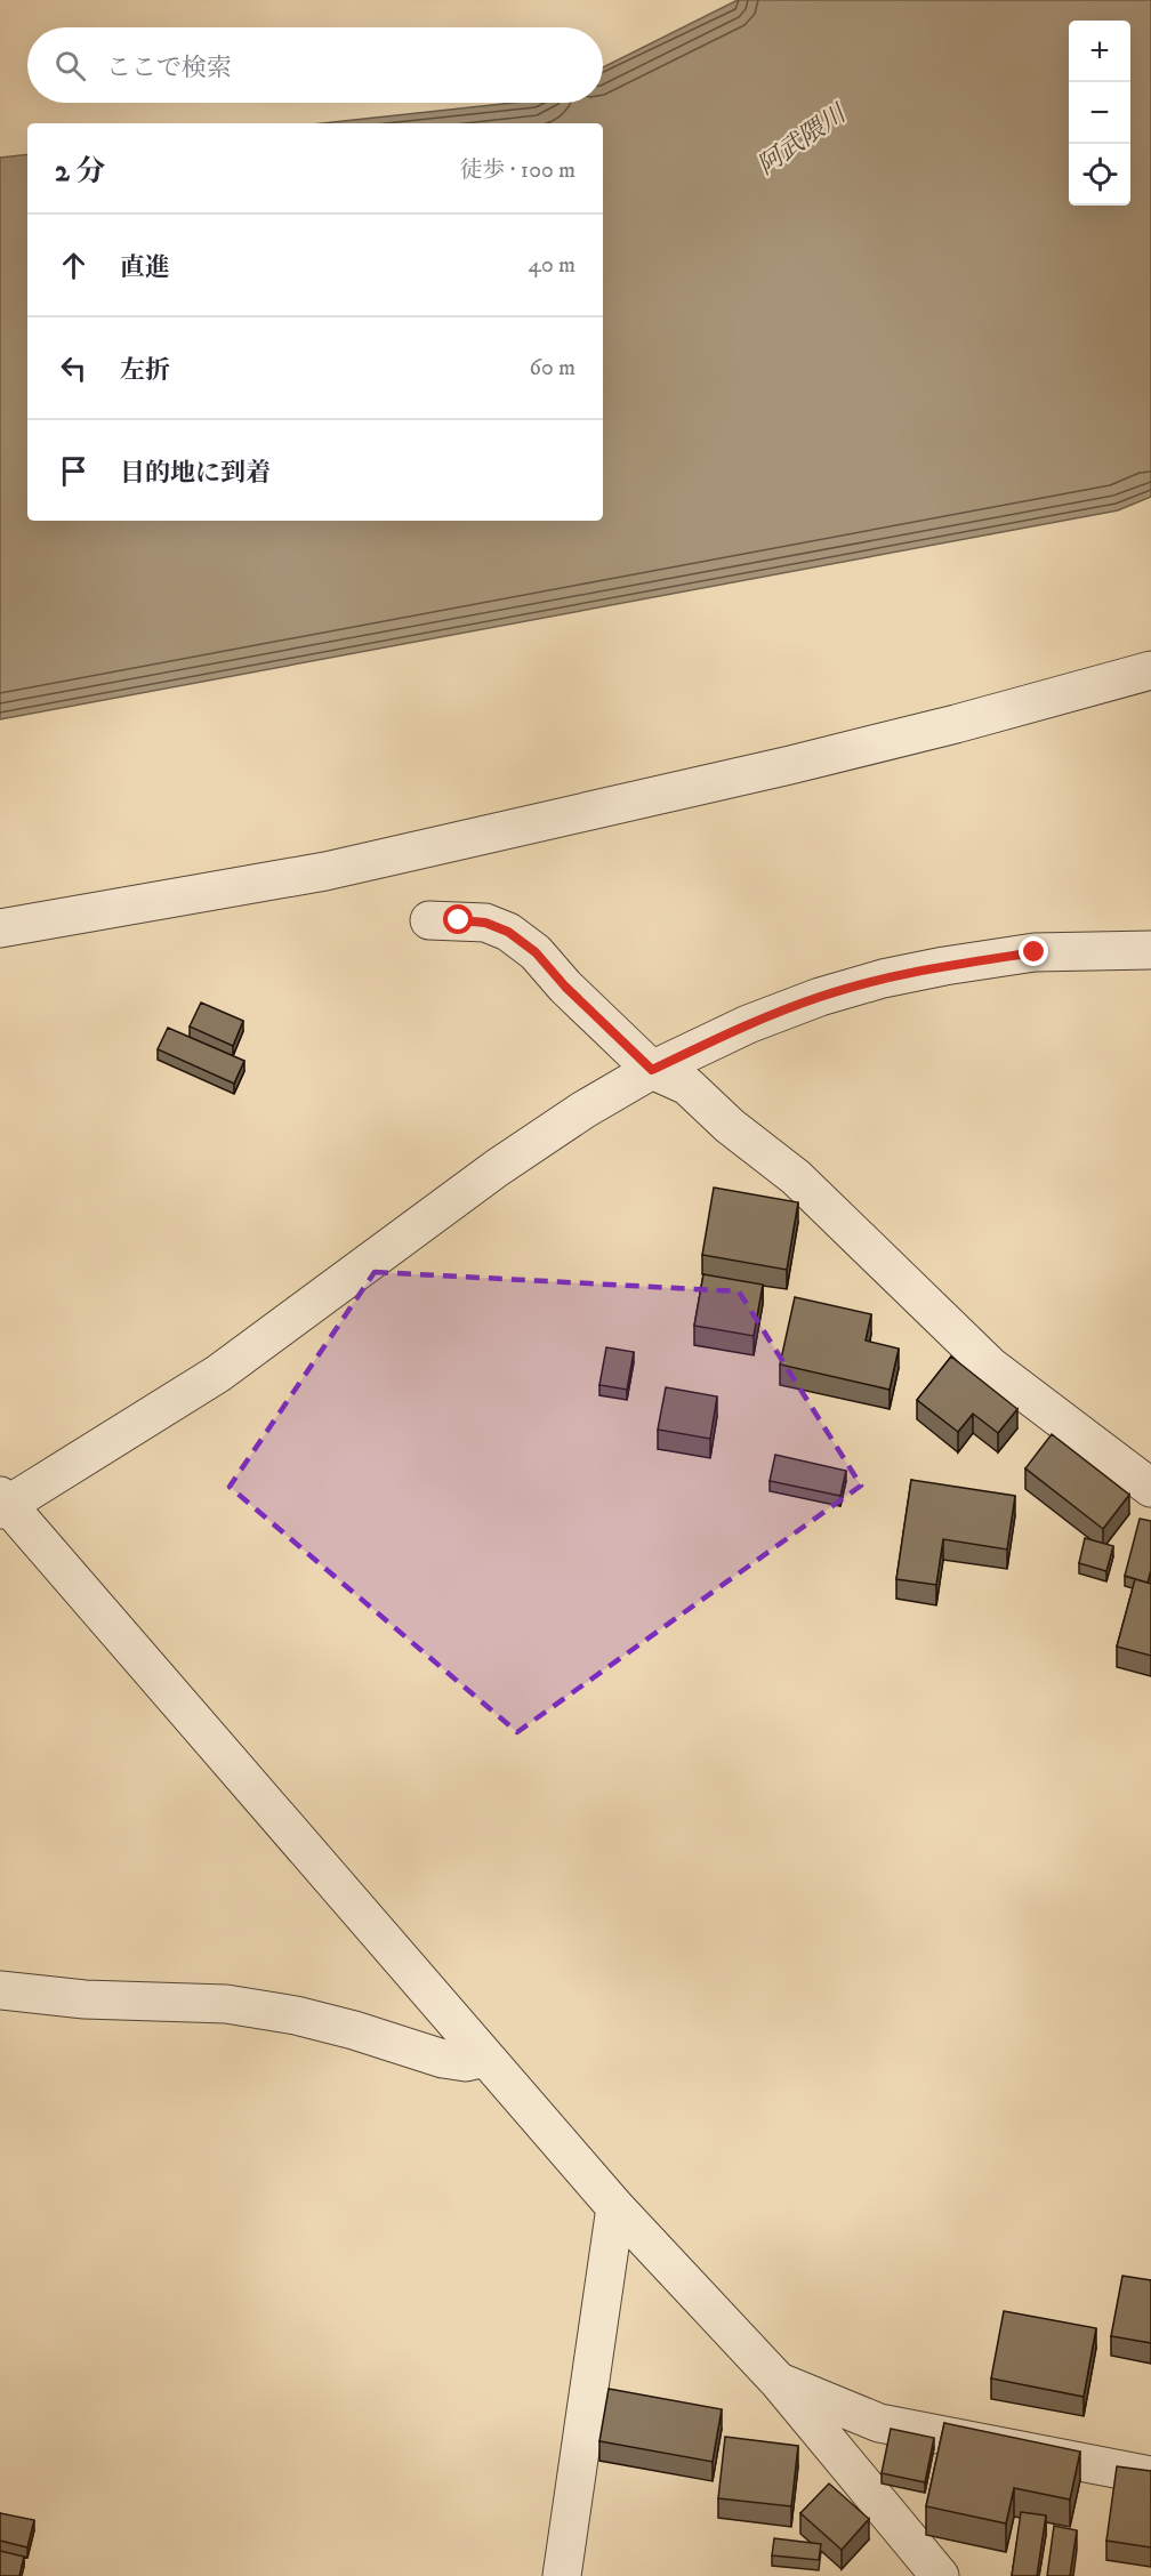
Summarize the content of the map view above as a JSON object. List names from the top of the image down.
{
  "water": ["阿武隈川"],
  "page": {
    "map_buttons": ["+", "−"],
    "search": "ここで検索",
    "heading": ["2 分", "徒歩 · 100 m"],
    "list": [
      ["直進", "40 m"],
      ["左折", "60 m"],
      "目的地に到着"
    ]
  }
}
